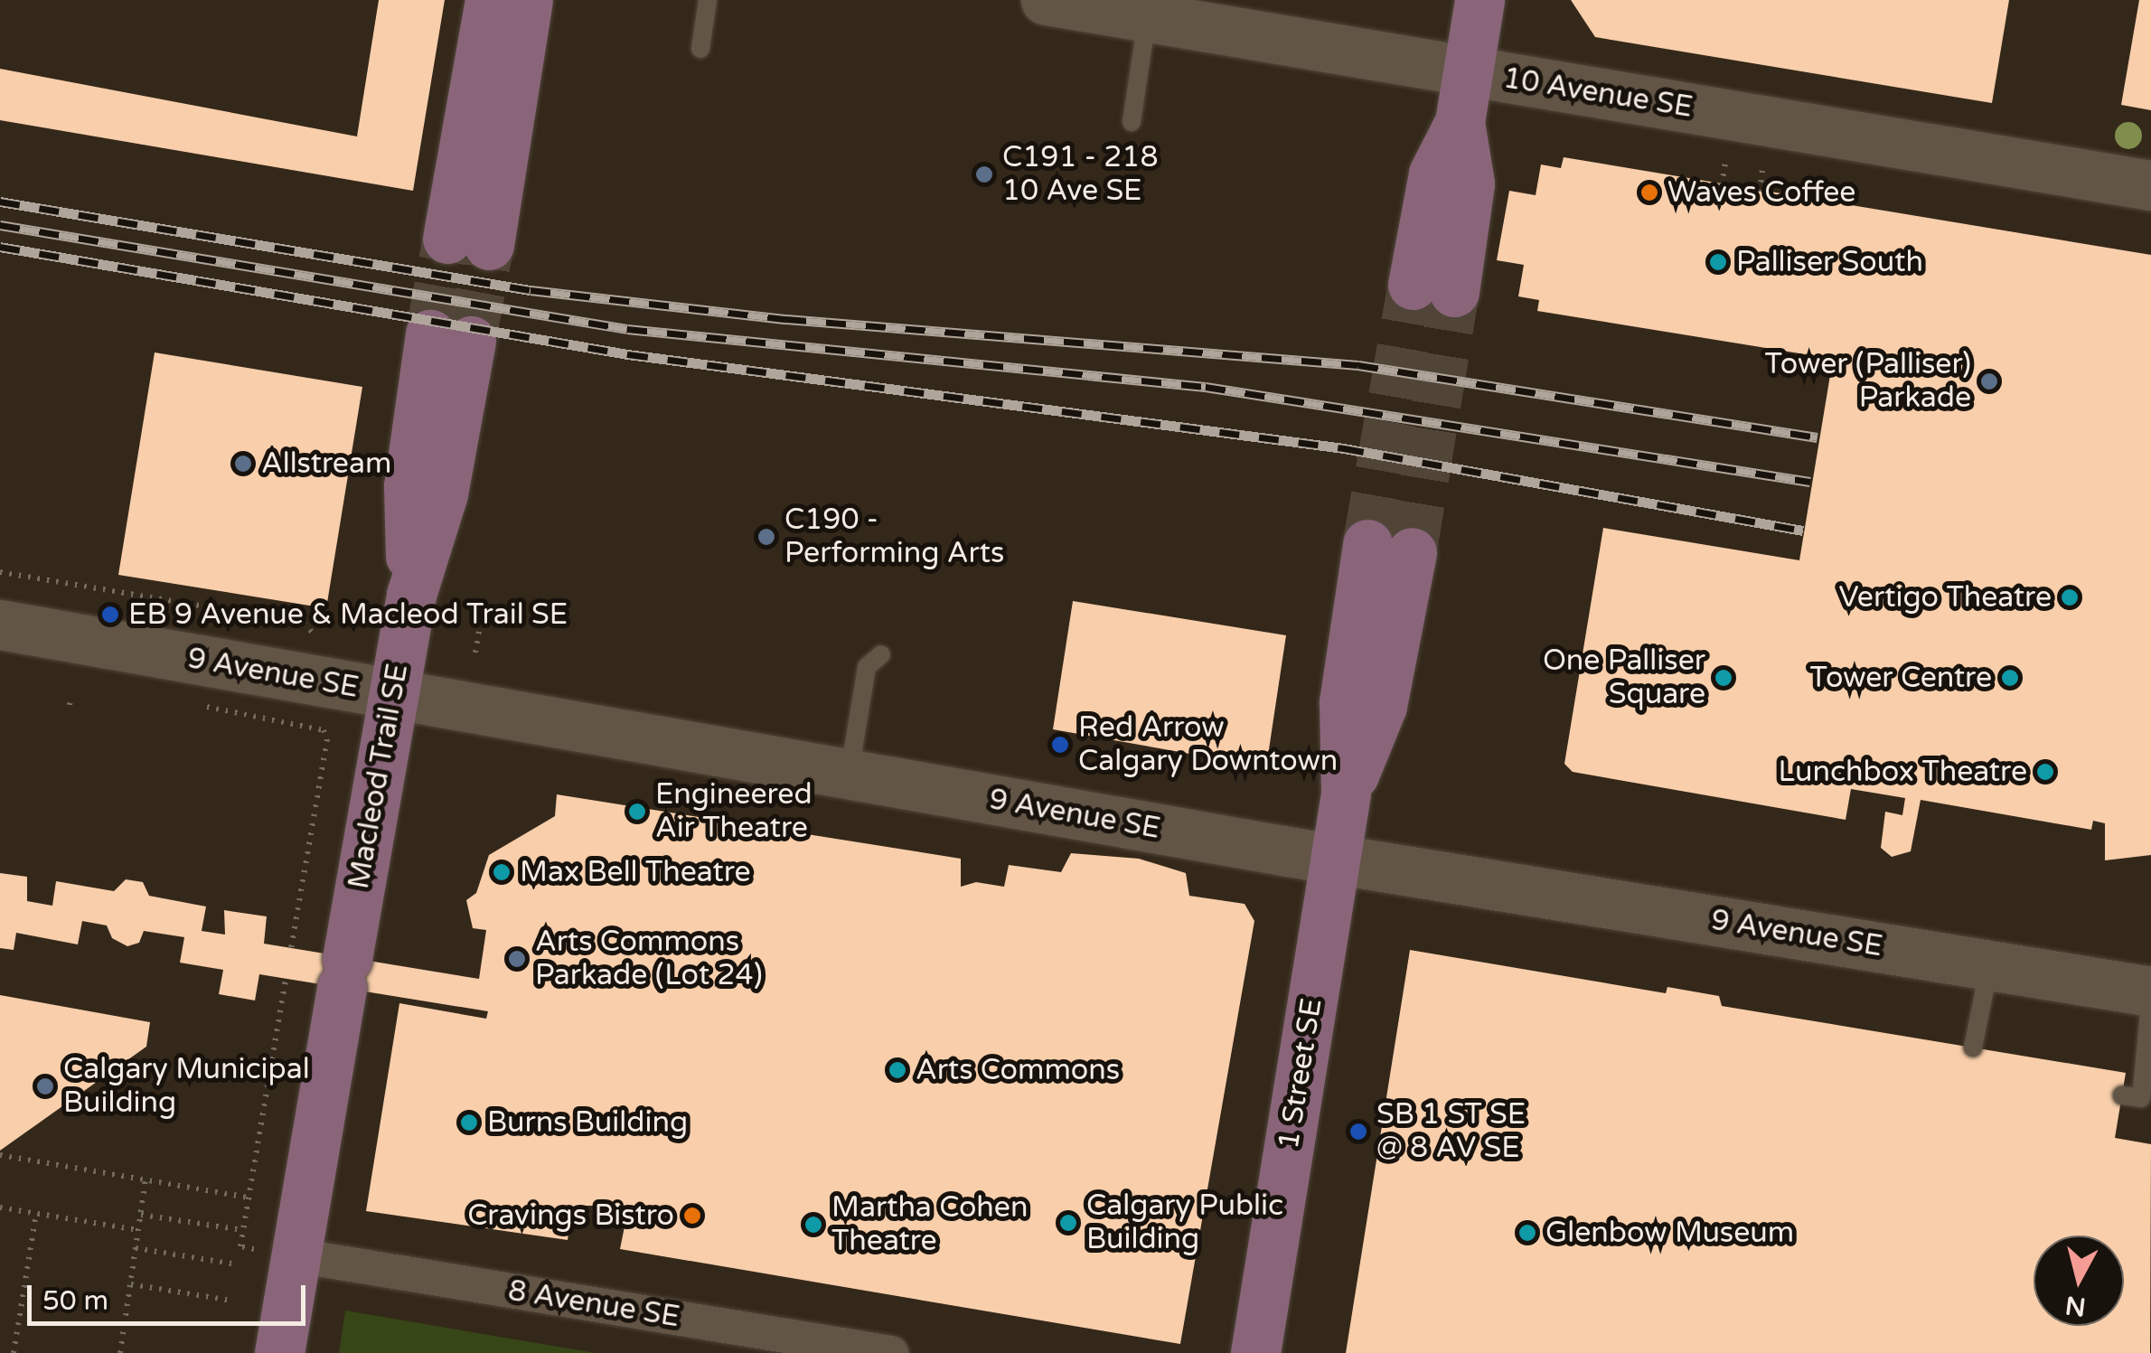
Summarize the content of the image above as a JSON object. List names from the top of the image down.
{
  "streets": {
    "main road": [
      "10 Avenue SE",
      "9 Avenue SE",
      "Macleod Trail SE",
      "1 Street SE"
    ],
    "street": ["8 Avenue SE"]
  },
  "crossings": [
    ["9 Avenue SE", "Macleod Trail SE"],
    ["9 Avenue SE", "1 Street SE"],
    ["Macleod Trail SE", "8 Avenue SE"]
  ],
  "places": [
    "C191 - 218 10 Ave SE",
    "Waves Coffee",
    "Palliser South",
    "Tower (Palliser) Parkade",
    "Allstream",
    "C190 - Performing Arts",
    "Vertigo Theatre",
    "EB 9 Avenue & Macleod Trail SE",
    "One Palliser Square",
    "Tower Centre",
    "Red Arrow Calgary Downtown",
    "Lunchbox Theatre",
    "Engineered Air Theatre",
    "Max Bell Theatre",
    "Arts Commons Parkade (Lot 24)",
    "Arts Commons",
    "Calgary Municipal Building",
    "Burns Building",
    "SB 1 ST SE @ 8 AV SE",
    "Cravings Bistro",
    "Calgary Public Building",
    "Martha Cohen Theatre",
    "Glenbow Museum"
  ],
  "scale_bar": "50 m",
  "north": "bottom"
}
